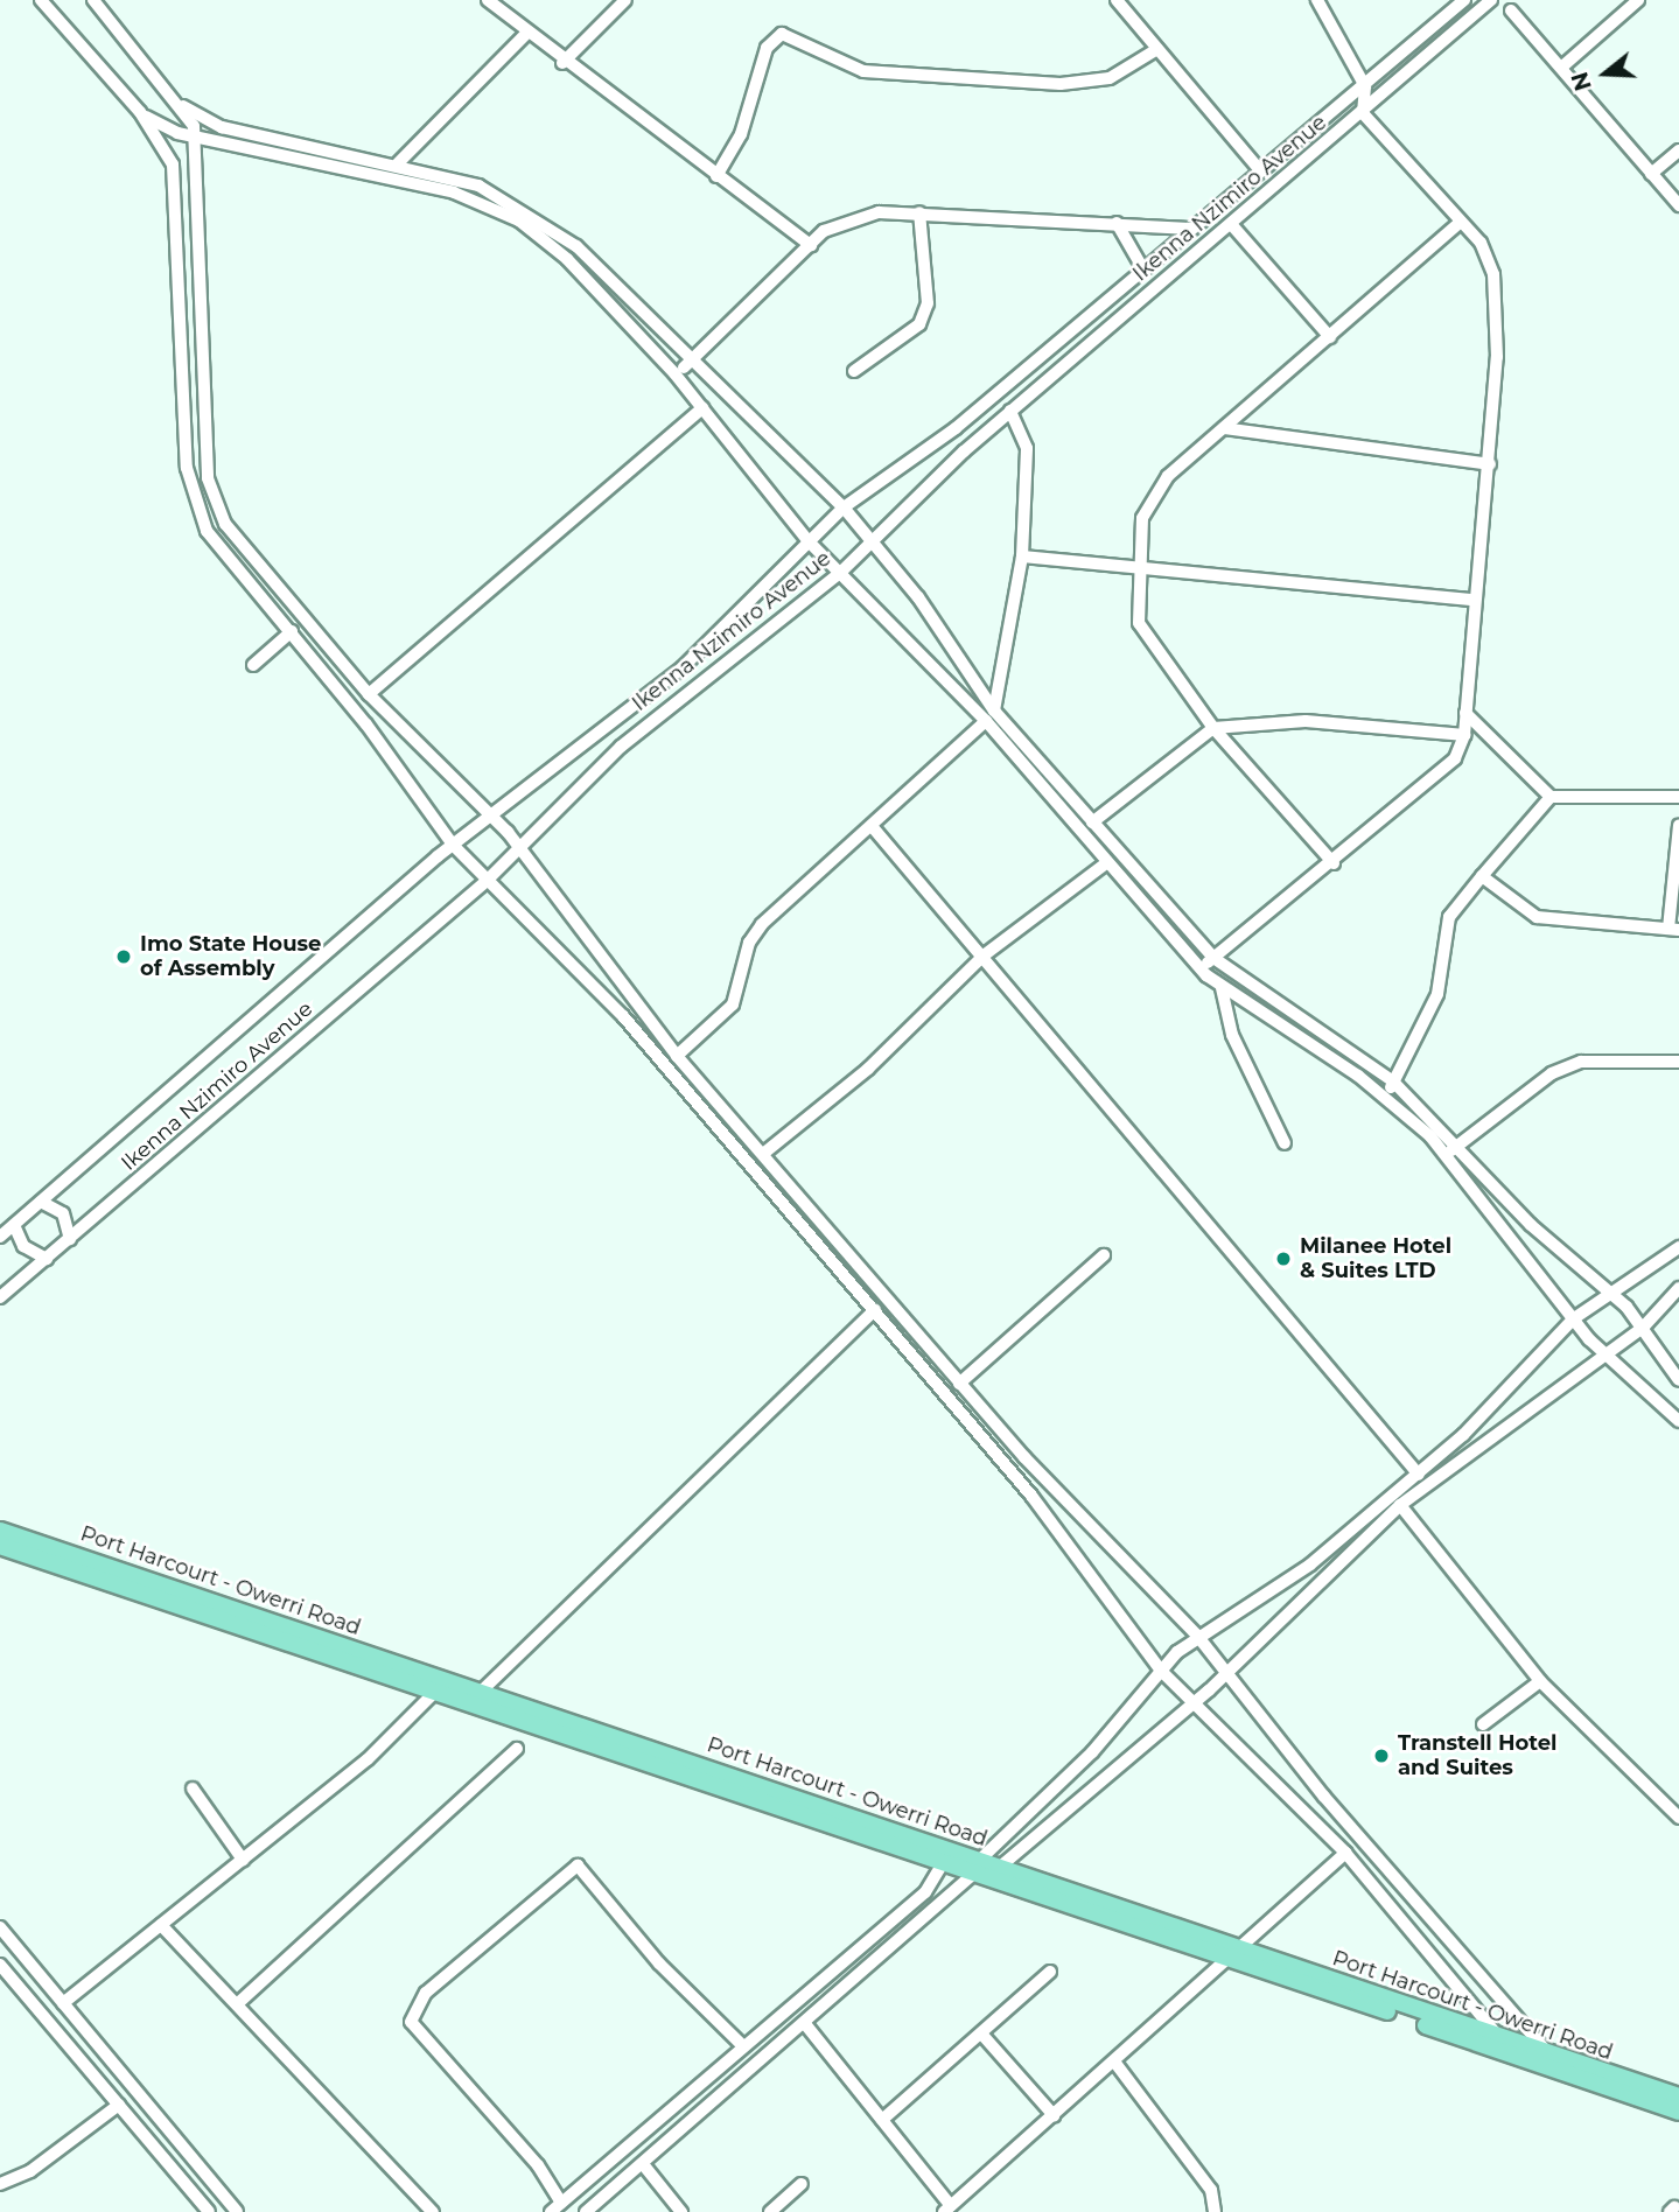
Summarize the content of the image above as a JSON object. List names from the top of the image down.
{
  "streets": {
    "main road": ["Port Harcourt - Owerri Road"],
    "street": ["Ikenna Nzimiro Avenue"]
  },
  "places": ["Imo State House of Assembly", "Milanee Hotel & Suites LTD", "Transtell Hotel and Suites"],
  "north": "left"
}
